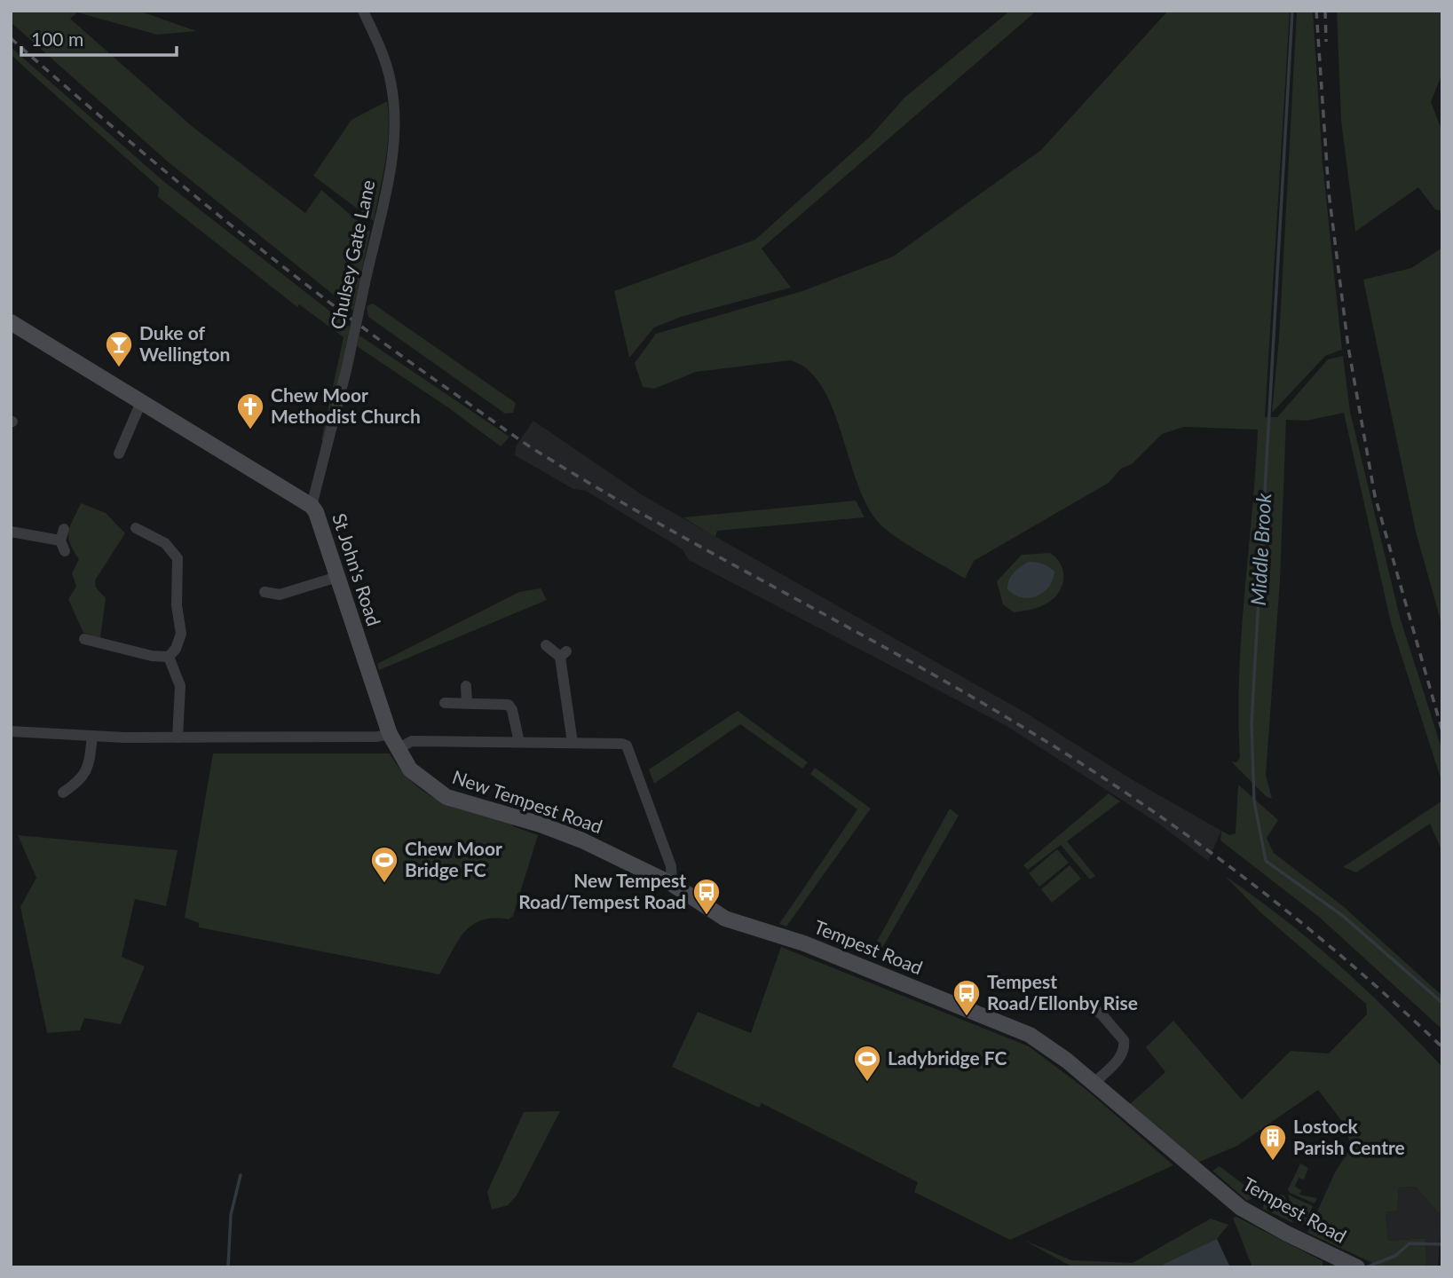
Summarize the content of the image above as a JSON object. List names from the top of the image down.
{
  "streets": {
    "street": [
      "Chulsey Gate Lane",
      "St John's Road",
      "New Tempest Road",
      "Tempest Road"
    ]
  },
  "crossings": [
    ["Chulsey Gate Lane", "St John's Road"],
    ["St John's Road", "New Tempest Road"],
    ["New Tempest Road", "Tempest Road"]
  ],
  "water": ["Middle Brook"],
  "places": {
    "bar": ["Duke of Wellington"],
    "church": ["Chew Moor Methodist Church"],
    "sports": ["Chew Moor Bridge FC", "Ladybridge FC"],
    "bus stop": ["New Tempest Road/Tempest Road", "Tempest Road/Ellonby Rise"],
    "building": ["Lostock Parish Centre"]
  },
  "scale_bar": "100 m"
}
